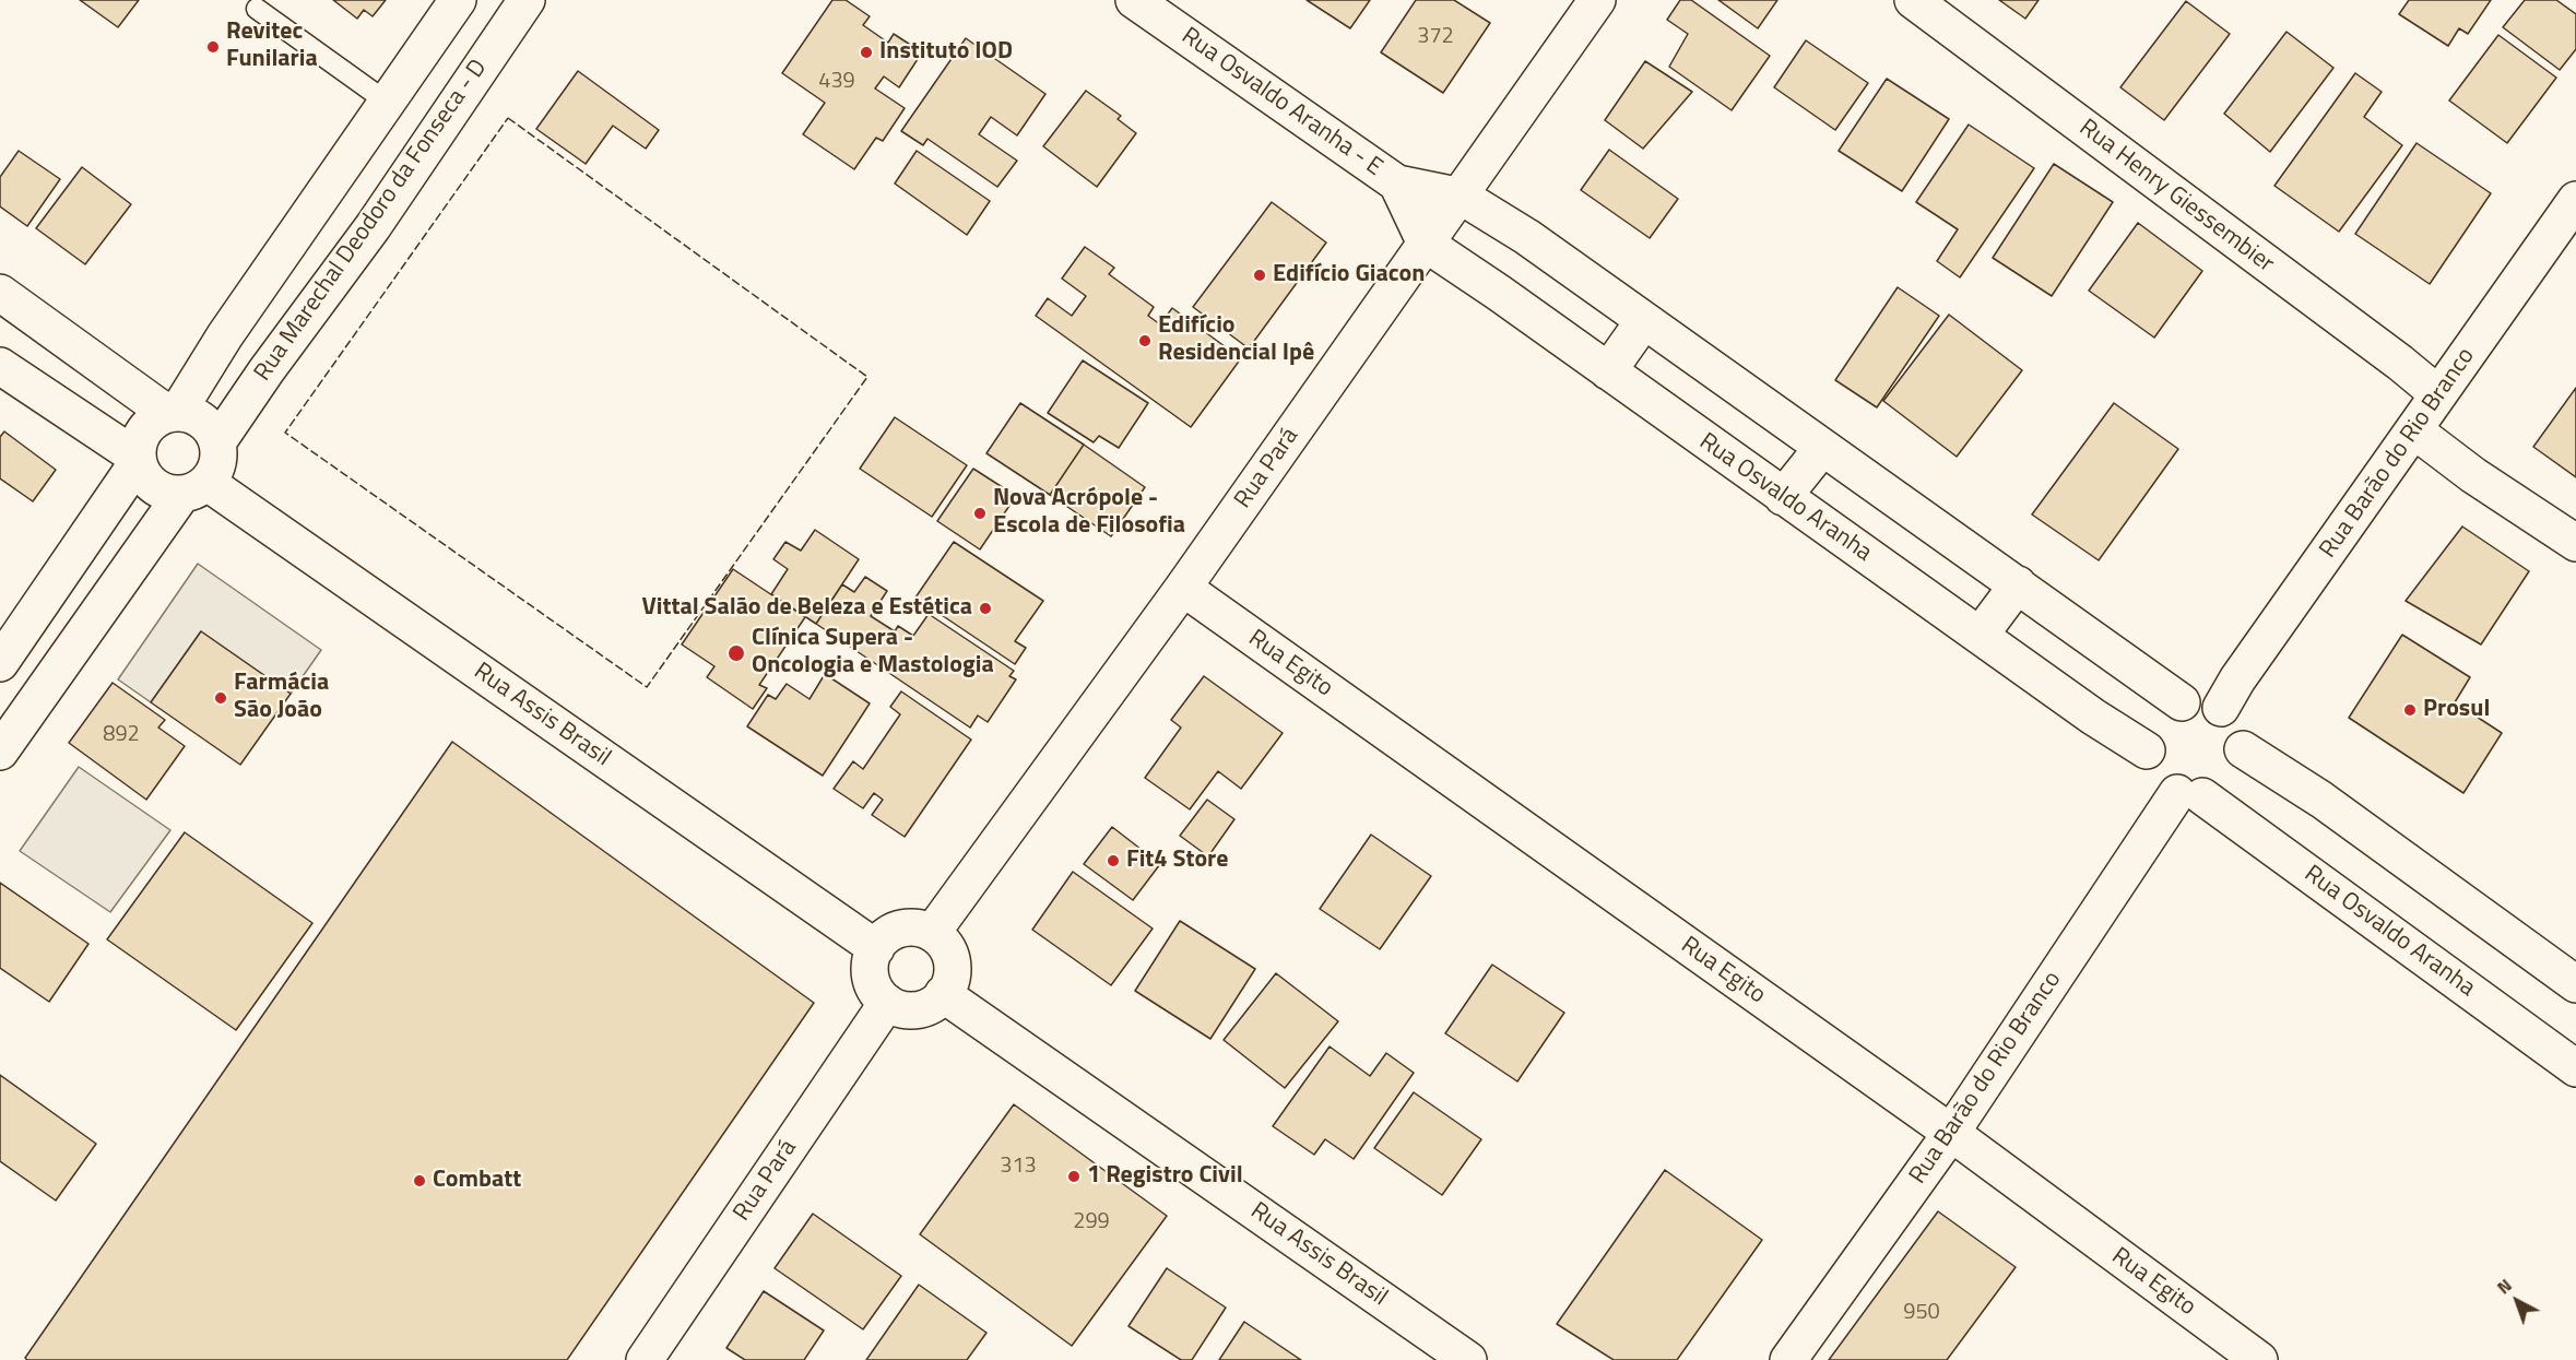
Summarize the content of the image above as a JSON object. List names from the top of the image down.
{
  "streets": {
    "street": [
      "Rua Osvaldo Aranha - E",
      "Rua Henry Giessembier",
      "Rua Marechal Deodoro da Fonseca - D",
      "Rua Barão do Rio Branco",
      "Rua Pará",
      "Rua Osvaldo Aranha",
      "Rua Egito",
      "Rua Assis Brasil"
    ]
  },
  "crossings": [
    ["Rua Osvaldo Aranha - E", "Rua Pará"],
    ["Rua Osvaldo Aranha - E", "Rua Osvaldo Aranha"],
    ["Rua Henry Giessembier", "Rua Barão do Rio Branco"],
    ["Rua Marechal Deodoro da Fonseca - D", "Rua Assis Brasil"],
    ["Rua Barão do Rio Branco", "Rua Osvaldo Aranha"],
    ["Rua Barão do Rio Branco", "Rua Egito"],
    ["Rua Pará", "Rua Osvaldo Aranha"],
    ["Rua Pará", "Rua Egito"],
    ["Rua Pará", "Rua Assis Brasil"]
  ],
  "places": [
    "Revitec Funilaria",
    "Instituto IOD",
    "Edifício Giacon",
    "Edifício Residencial Ipê",
    "Nova Acrópole - Escola de Filosofia",
    "Vittal Salão de Beleza e Estética",
    "Clínica Supera - Oncologia e Mastologia",
    "Farmácia São João",
    "Prosul",
    "Fit4 Store",
    "1 Registro Civil",
    "Combatt"
  ],
  "house_numbers": [
    "372",
    "439",
    "892",
    "313",
    "299",
    "950"
  ],
  "north": "top left"
}
